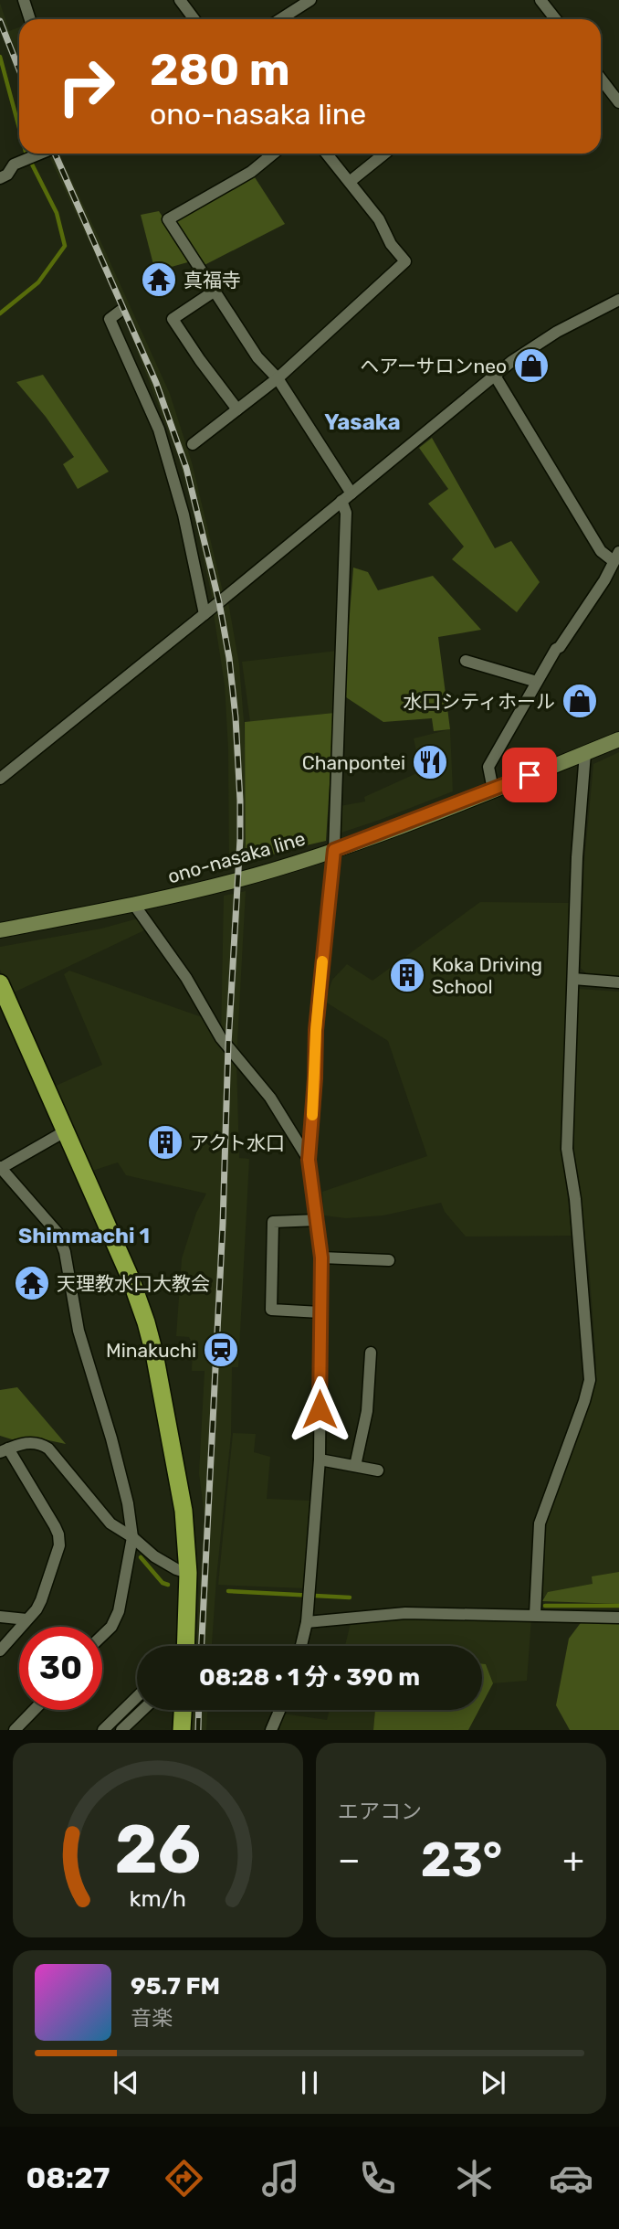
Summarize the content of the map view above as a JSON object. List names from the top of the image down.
{
  "streets": {
    "main road": ["ono-nasaka line"]
  },
  "districts": ["Yasaka", "Shimmachi 1"],
  "places": {
    "temple": ["真福寺", "天理教水口大教会"],
    "shop": ["ヘアーサロンneo", "水口シティホール"],
    "restaurant": ["Chanpontei"],
    "building": ["Koka Driving School", "アクト水口"],
    "station": ["Minakuchi"]
  },
  "page": {
    "turn": ["280 m", "ono-nasaka line"],
    "limit": "30",
    "trip": "08:28 · 1 分 · 390 m",
    "tile": "エアコン",
    "heat": ["−", "23°", "+"],
    "song": ["95.7 FM", "音楽"],
    "tabs": "08:27",
    "gauge": ["26", "km/h"]
  }
}
